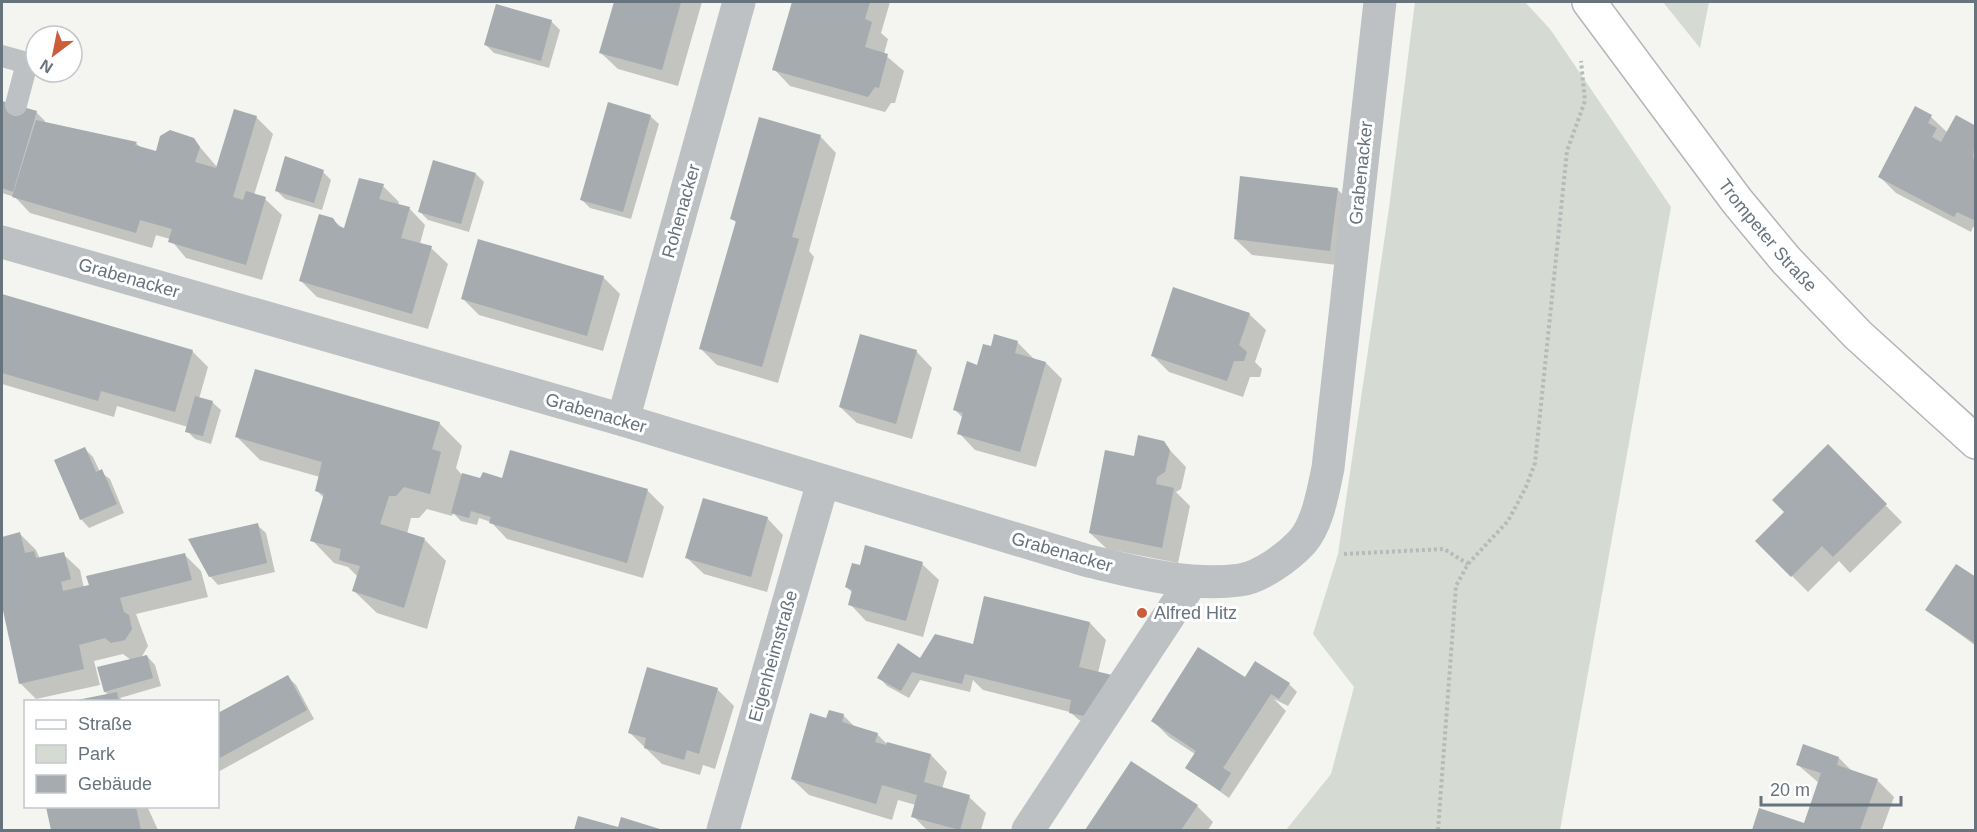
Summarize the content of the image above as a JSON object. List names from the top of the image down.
{
  "streets": {
    "street": [
      "Grabenacker",
      "Rohenacker",
      "Trompeter Straße",
      "Eigenheimstraße"
    ]
  },
  "crossings": [
    ["Grabenacker", "Rohenacker"],
    ["Grabenacker", "Eigenheimstraße"]
  ],
  "places": ["Alfred Hitz"],
  "legend": ["Straße", "Park", "Gebäude"],
  "scale_bar": "20 m",
  "north": "bottom left"
}
